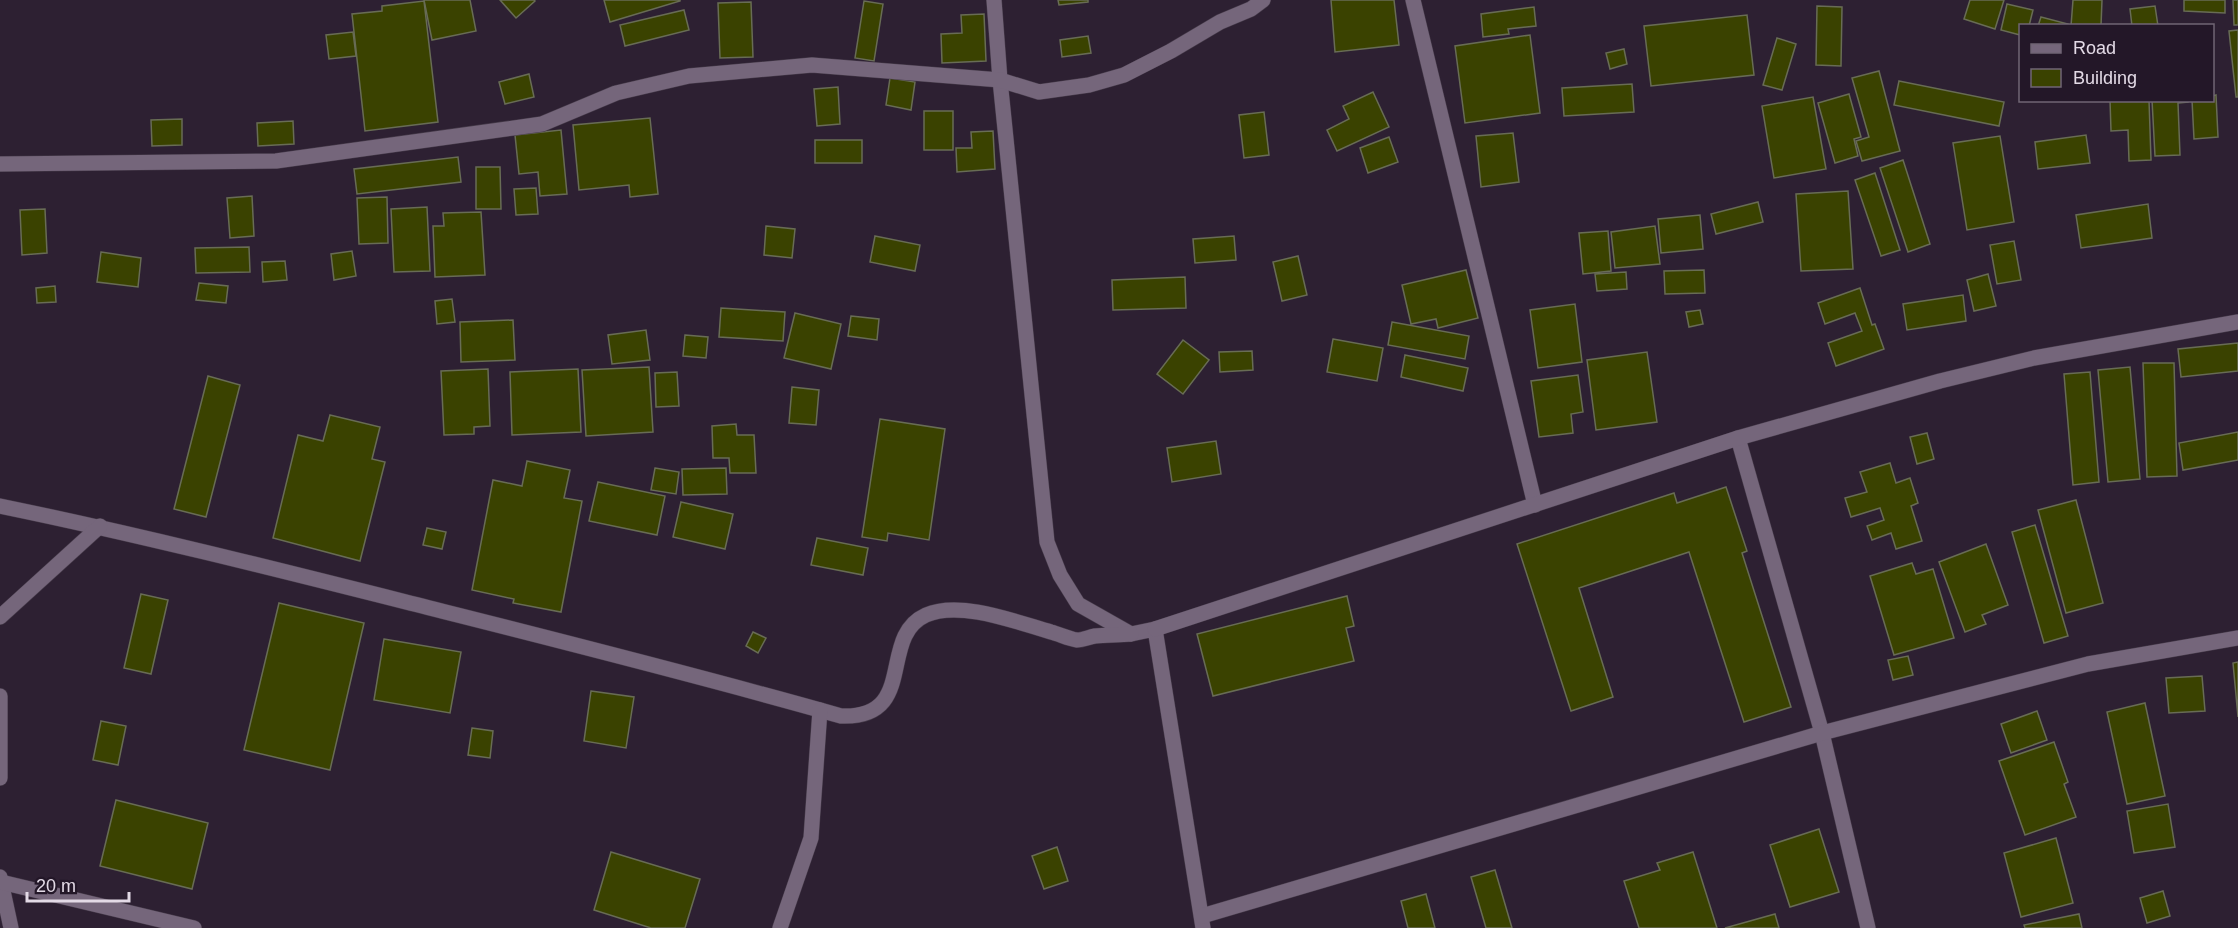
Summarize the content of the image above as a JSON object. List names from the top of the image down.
{
  "legend": ["Road", "Building"],
  "scale_bar": "20 m"
}
